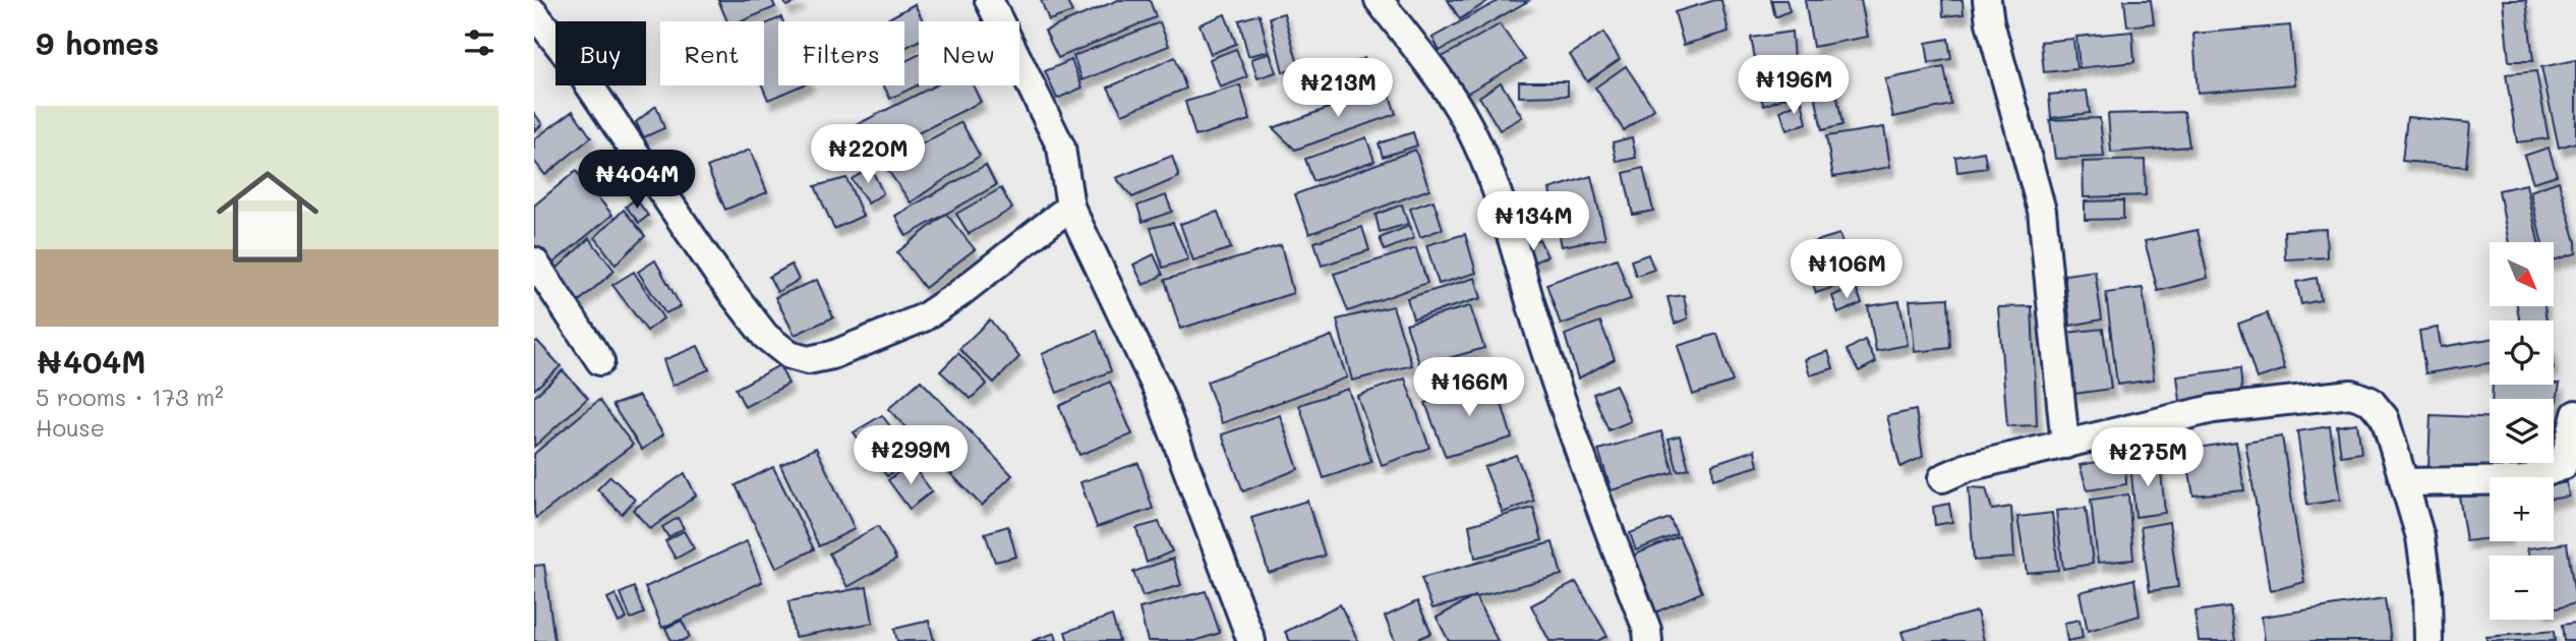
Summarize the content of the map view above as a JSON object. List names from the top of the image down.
{
  "north": "bottom right",
  "page": {
    "heading": "9 homes",
    "chip": [
      "Buy",
      "Rent",
      "Filters",
      "New"
    ],
    "price": [
      "₦196M",
      "₦213M",
      "₦220M",
      "₦404M",
      "₦134M",
      "₦106M",
      "₦166M",
      "₦299M",
      "₦275M"
    ],
    "list": [
      {
        "name": "₦404M",
        "note": "5 rooms · 173 m² · House"
      }
    ],
    "map_buttons": ["+", "−"]
  }
}
